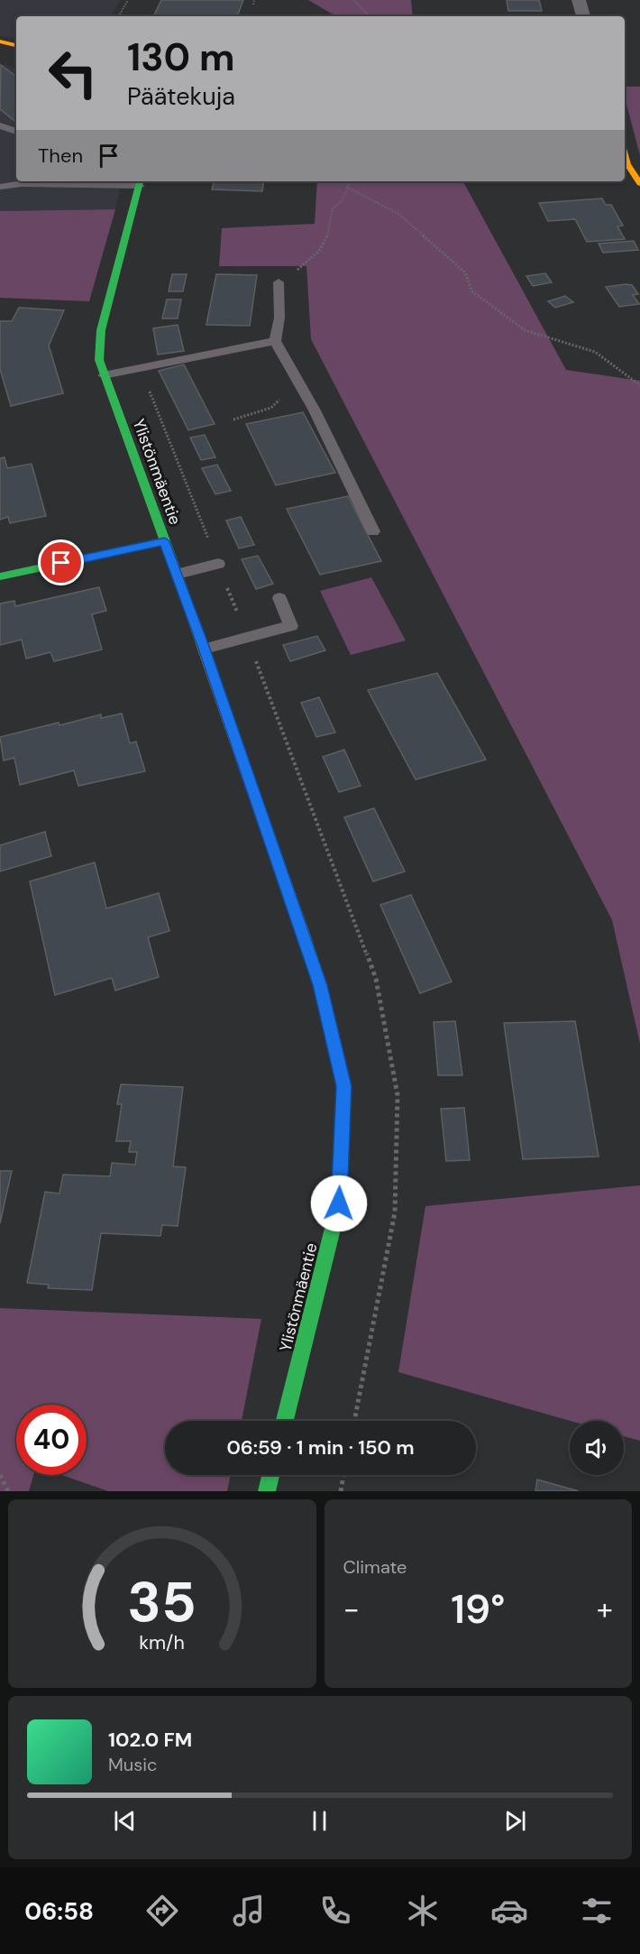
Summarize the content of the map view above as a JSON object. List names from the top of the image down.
{
  "streets": {
    "street": ["Ylistönmäentie"]
  },
  "page": {
    "turn": ["130 m", "Päätekuja"],
    "then": "Then",
    "limit": "40",
    "trip": "06:59 · 1 min · 150 m",
    "tile": "Climate",
    "heat": ["−", "19°", "+"],
    "song": ["102.0 FM", "Music"],
    "tabs": "06:58",
    "gauge": ["35", "km/h"]
  }
}
